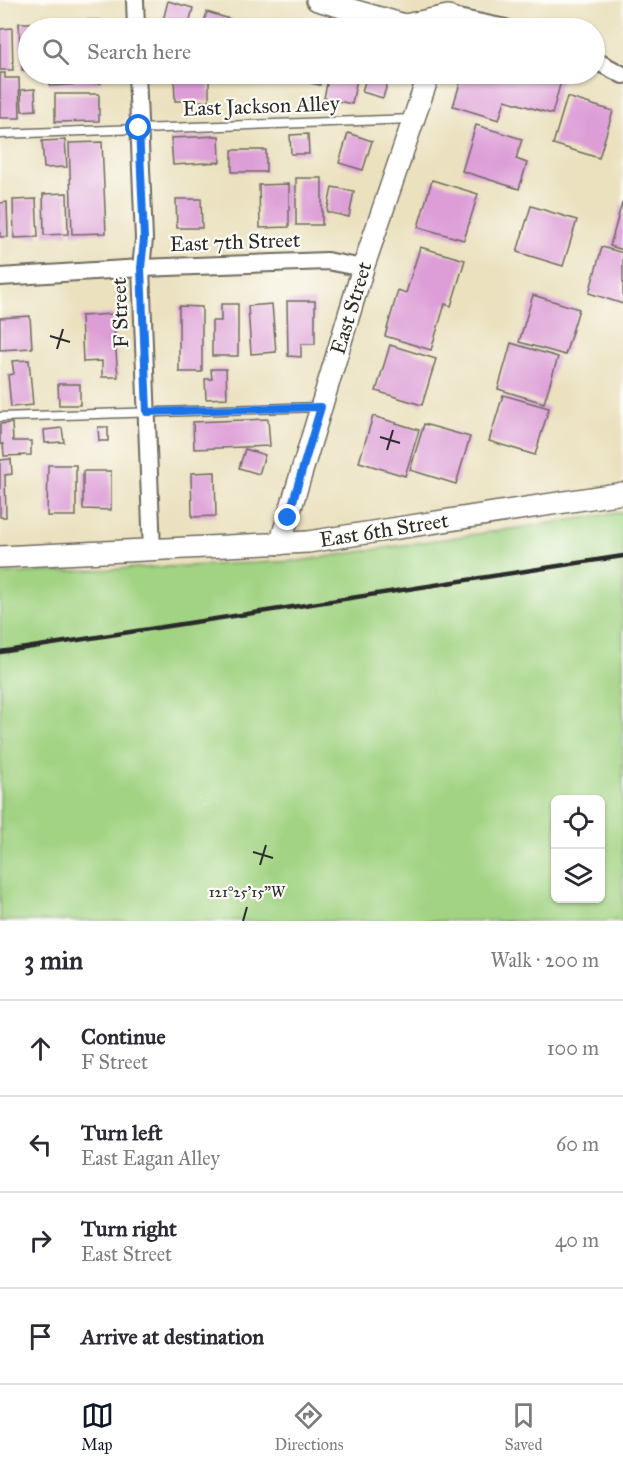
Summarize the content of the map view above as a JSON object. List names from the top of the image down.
{
  "streets": {
    "street": [
      "East 7th Street",
      "East Street",
      "F Street",
      "East 6th Street"
    ],
    "lane": ["East Jackson Alley"]
  },
  "crossings": [
    ["East Jackson Alley", "East Street"],
    ["East Jackson Alley", "F Street"],
    ["East 7th Street", "East Street"],
    ["East 7th Street", "F Street"],
    ["East Street", "East 6th Street"],
    ["F Street", "East 6th Street"]
  ],
  "page": {
    "search": "Search here",
    "heading": ["3 min", "Walk · 200 m"],
    "list": [
      ["Continue", "F Street", "100 m"],
      ["Turn left", "East Eagan Alley", "60 m"],
      ["Turn right", "East Street", "40 m"],
      "Arrive at destination"
    ],
    "nav": ["Map", "Directions", "Saved"]
  },
  "coordinates": ["121°25'15\"W"]
}
